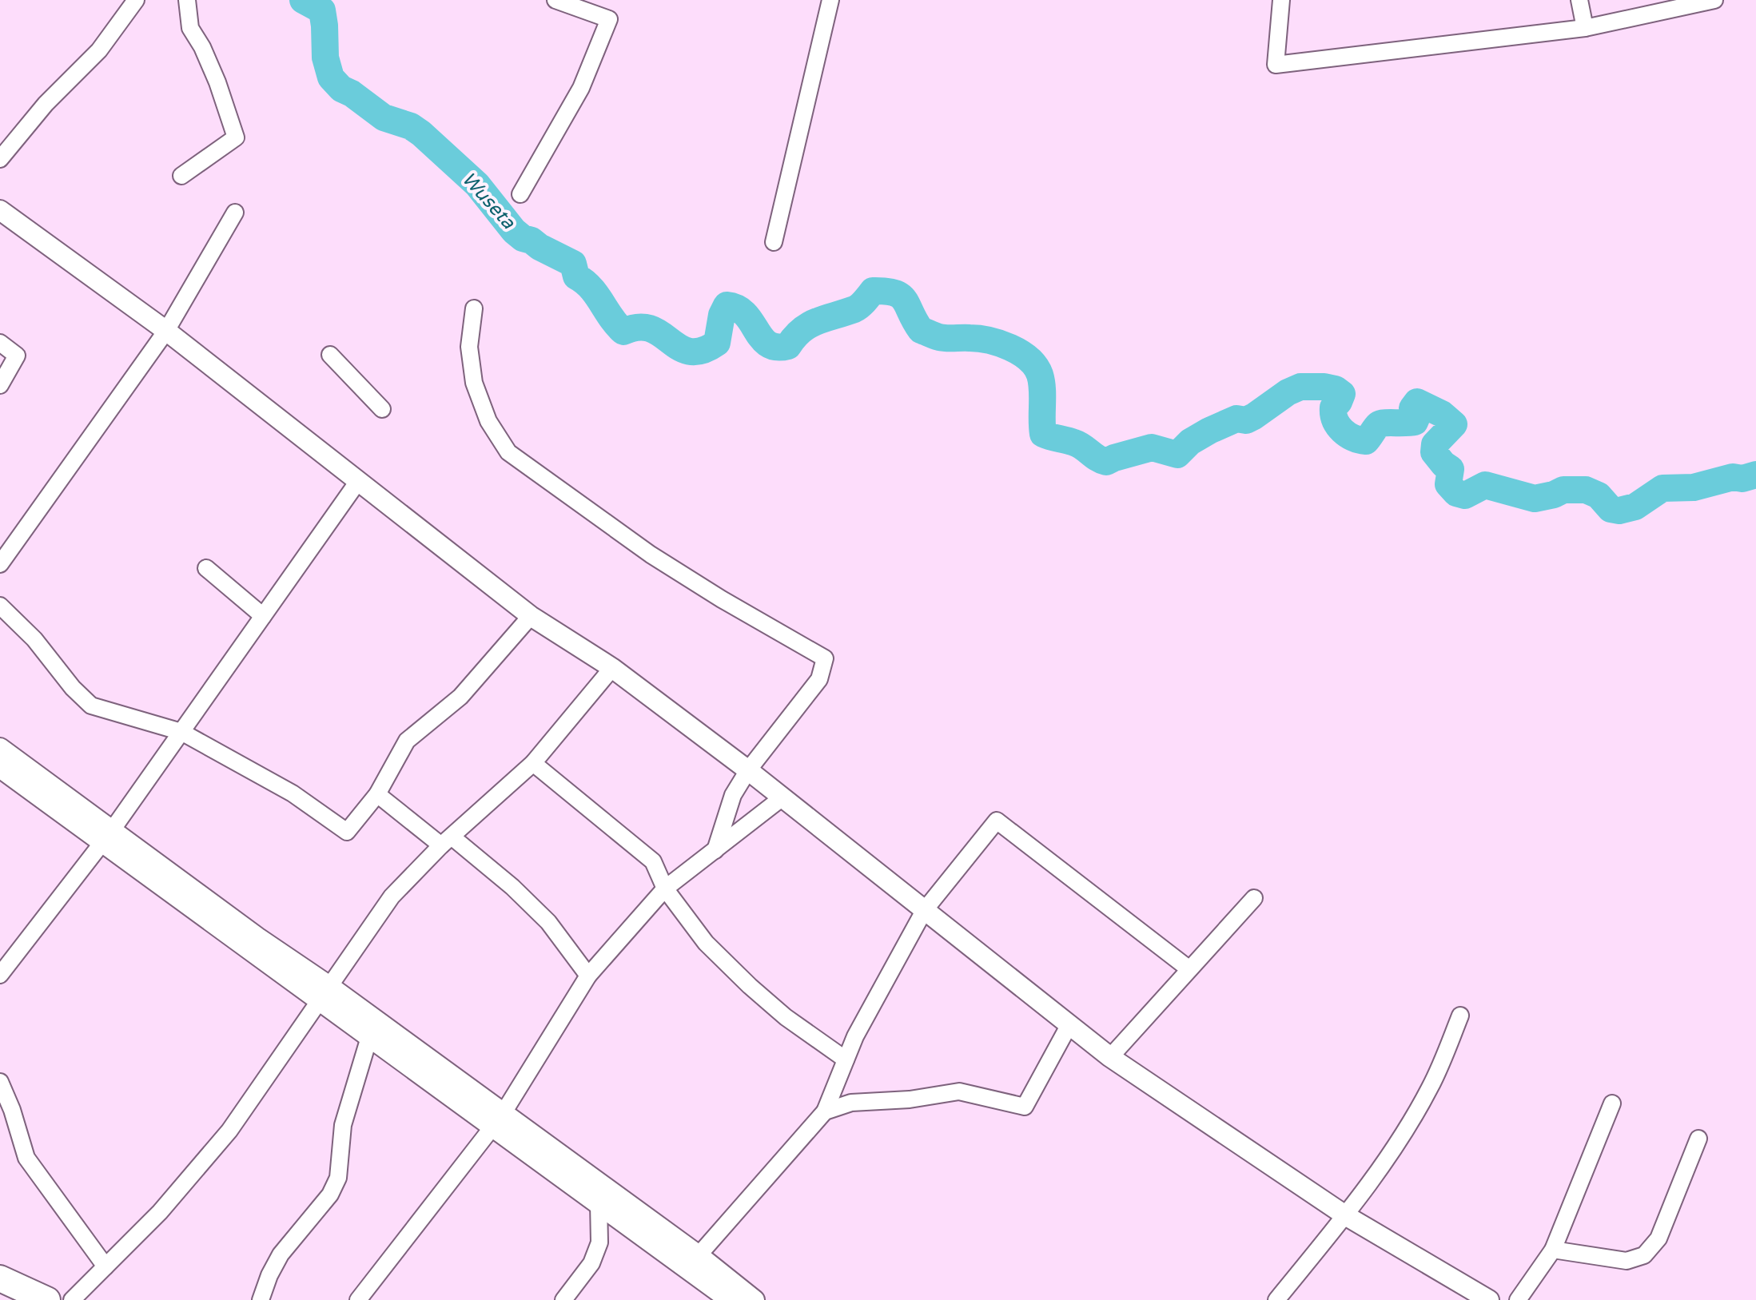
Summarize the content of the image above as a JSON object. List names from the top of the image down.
{
  "water": ["Wuseta"]
}
